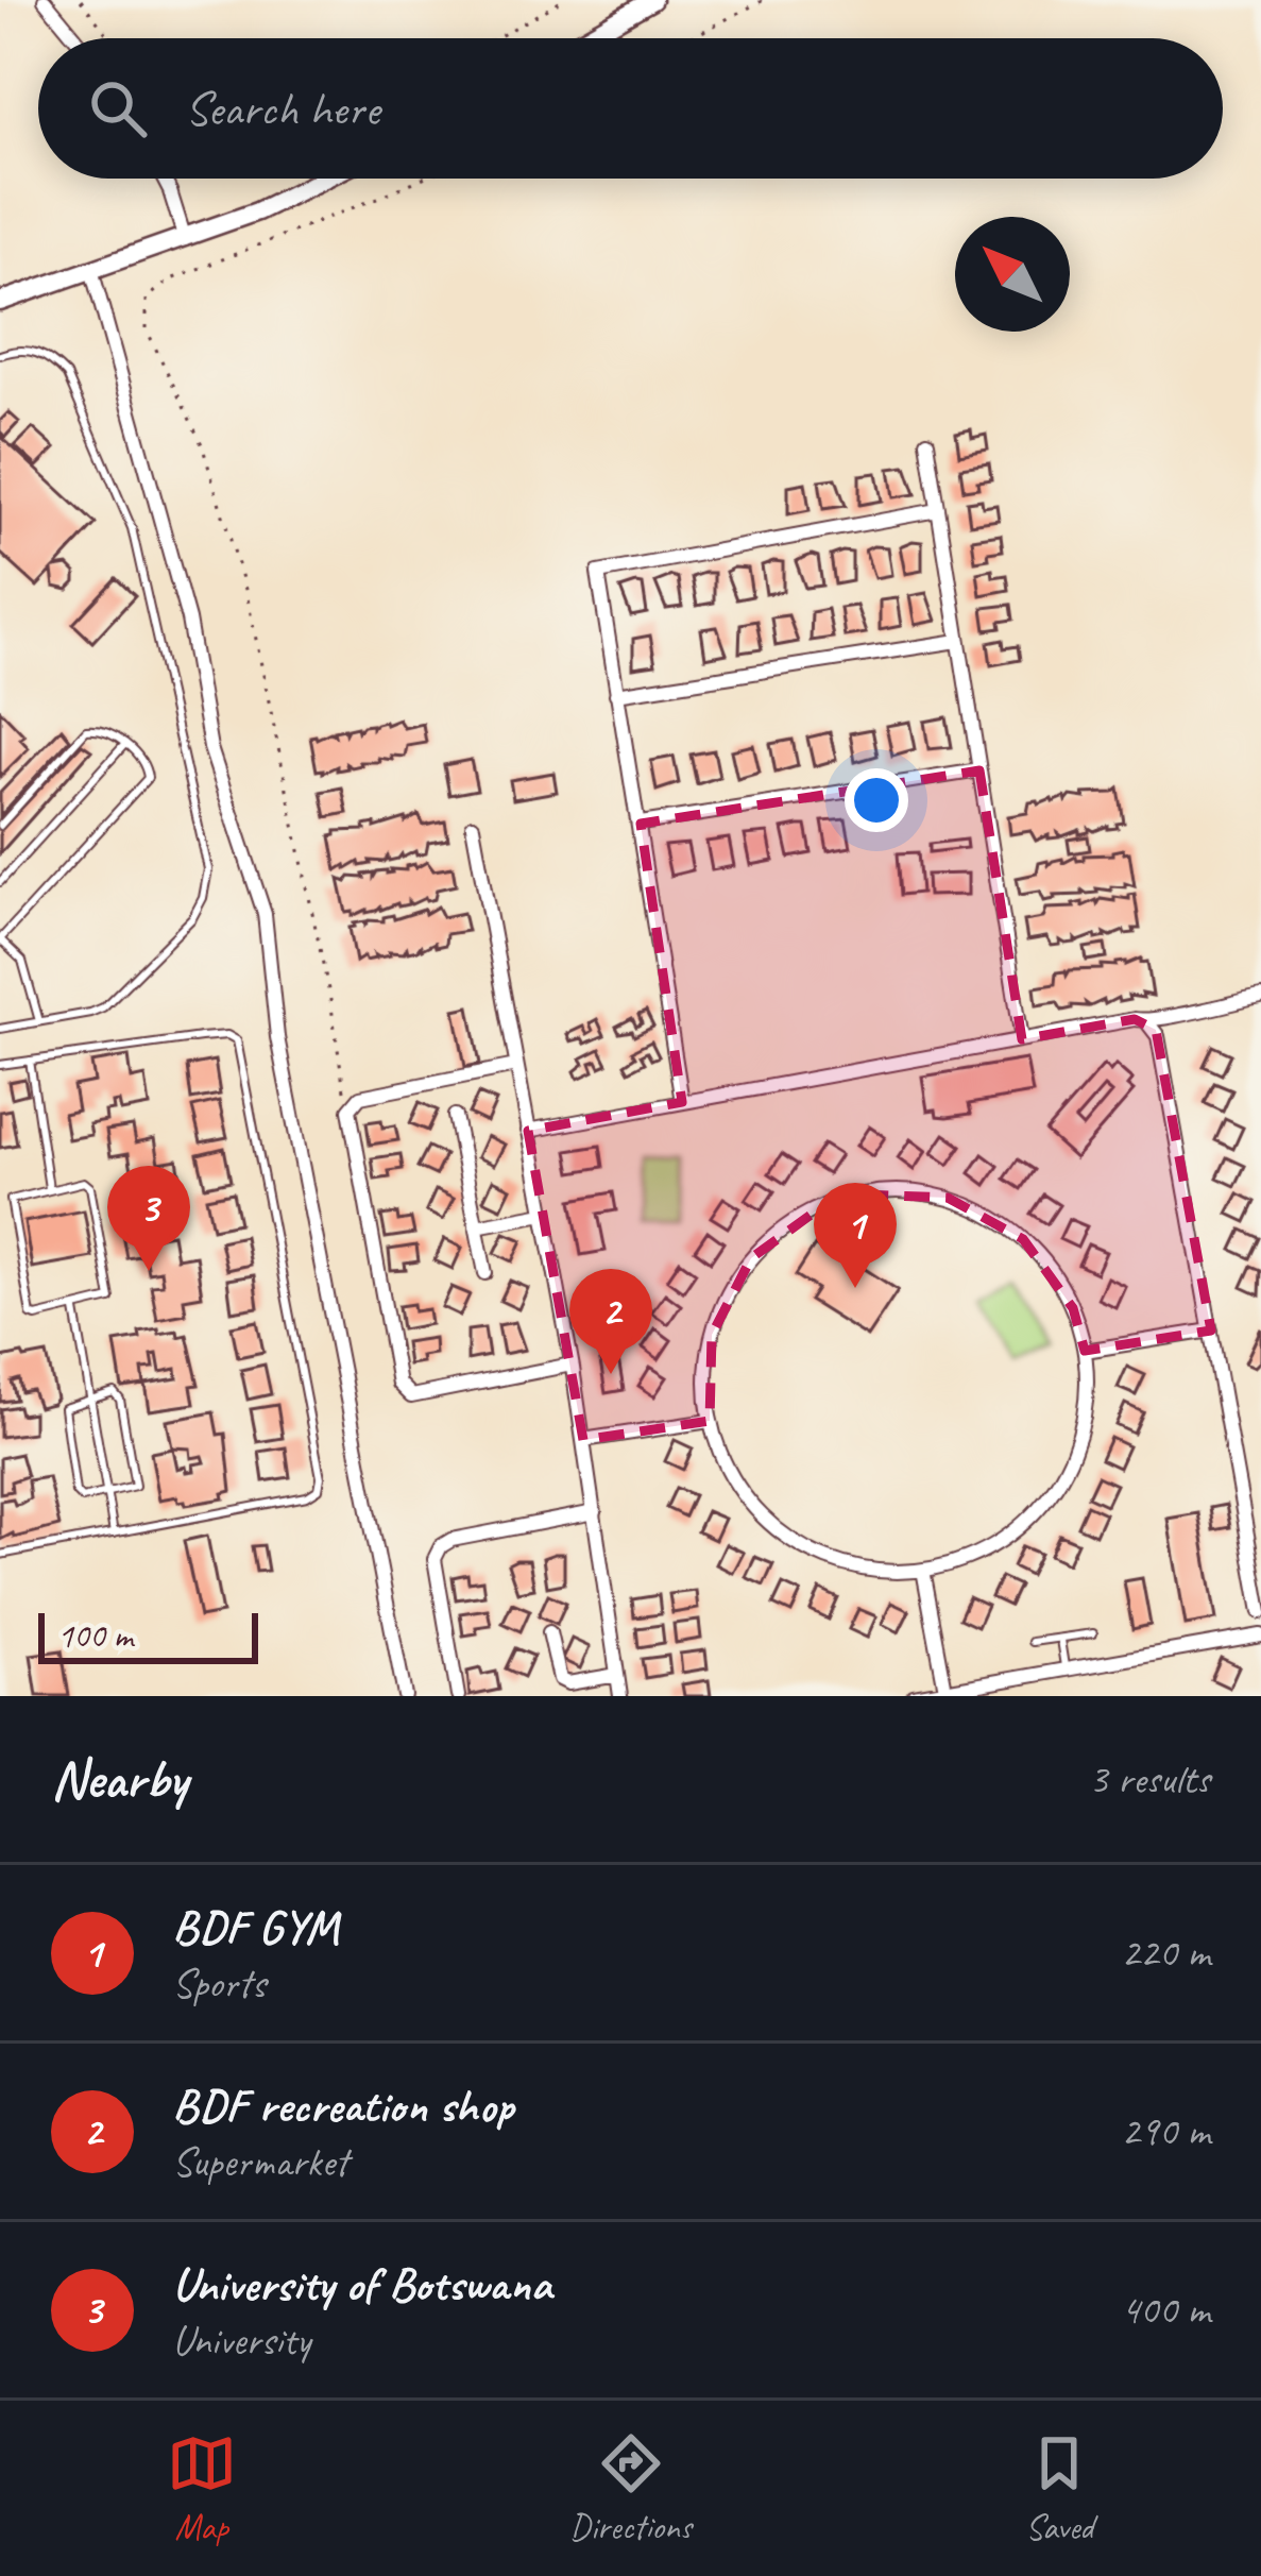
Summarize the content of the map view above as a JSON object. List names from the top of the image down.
{
  "scale_bar": "100 m",
  "north": "top left",
  "page": {
    "search": "Search here",
    "pins": ["3", "1", "2"],
    "scale": "100 m",
    "heading": ["Nearby", "3 results"],
    "list": [
      {
        "mark": "1",
        "name": "BDF GYM",
        "note": "Sports",
        "value": "220 m"
      },
      {
        "mark": "2",
        "name": "BDF recreation shop",
        "note": "Supermarket",
        "value": "290 m"
      },
      {
        "mark": "3",
        "name": "University of Botswana",
        "note": "University",
        "value": "400 m"
      }
    ],
    "nav": ["Map", "Directions", "Saved"]
  }
}
